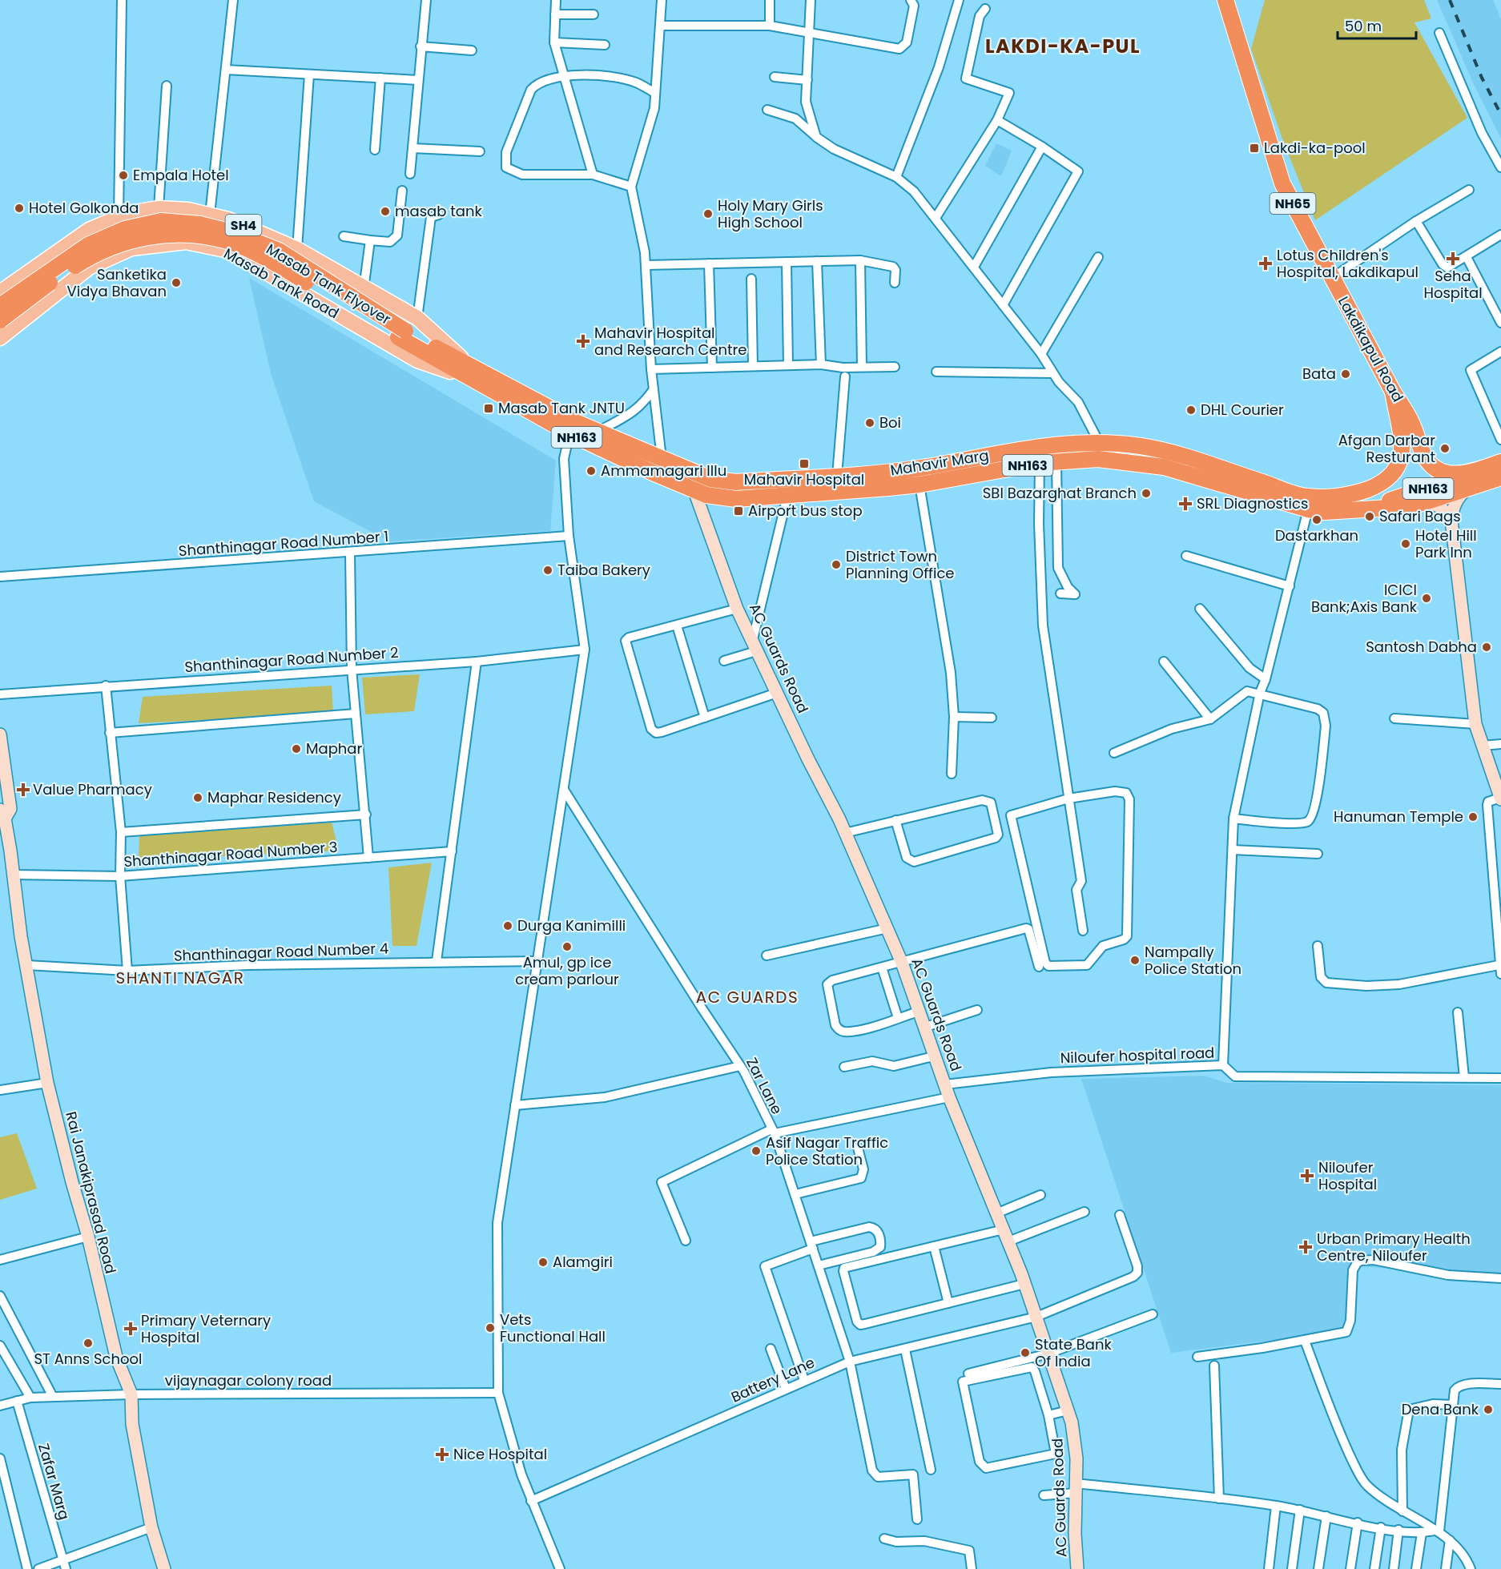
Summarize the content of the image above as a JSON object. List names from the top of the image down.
{
  "streets": {
    "highway": [
      "NH65",
      "Masab Tank Flyover",
      "Lakdikapul Road",
      "NH163",
      "Mahavir Marg"
    ],
    "main road": [
      "SH4",
      "Masab Tank Road",
      "AC Guards Road",
      "Rai Janakiprasad Road"
    ],
    "street": [
      "Shanthinagar Road Number 1",
      "Shanthinagar Road Number 2",
      "Shanthinagar Road Number 3",
      "Shanthinagar Road Number 4",
      "Niloufer hospital road",
      "Zar Lane",
      "Battery Lane",
      "vijaynagar colony road",
      "Zafar Marg"
    ]
  },
  "crossings": [
    ["SH4", "Masab Tank Road"],
    ["SH4", "Masab Tank Flyover"],
    ["SH4", "Mahavir Marg"],
    ["Masab Tank Road", "Masab Tank Flyover"],
    ["Masab Tank Road", "Mahavir Marg"],
    ["Masab Tank Flyover", "Mahavir Marg"],
    ["Lakdikapul Road", "NH163"],
    ["Lakdikapul Road", "Mahavir Marg"],
    ["NH163", "Mahavir Marg"],
    ["Mahavir Marg", "AC Guards Road"],
    ["AC Guards Road", "Niloufer hospital road"],
    ["AC Guards Road", "Battery Lane"],
    ["Shanthinagar Road Number 3", "Rai Janakiprasad Road"],
    ["Shanthinagar Road Number 4", "Rai Janakiprasad Road"],
    ["Zar Lane", "Battery Lane"],
    ["Rai Janakiprasad Road", "vijaynagar colony road"],
    ["vijaynagar colony road", "Zafar Marg"]
  ],
  "districts": ["LAKDI-KA-PUL", "SHANTI NAGAR", "AC GUARDS"],
  "places": {
    "transit": [
      "Lakdi-ka-pool",
      "Masab Tank JNTU",
      "Mahavir Hospital",
      "Airport bus stop"
    ],
    "other": [
      "Empala Hotel",
      "Hotel Golkonda",
      "masab tank",
      "Holy Mary Girls High School",
      "Sanketika Vidya Bhavan",
      "Bata",
      "DHL Courier",
      "Boi",
      "Afgan Darbar Resturant",
      "Ammamagari Illu",
      "SBI Bazarghat Branch",
      "Safari Bags",
      "Dastarkhan",
      "Hotel Hill Park Inn",
      "District Town Planning Office",
      "Taiba Bakery",
      "ICICI Bank;Axis Bank",
      "Santosh Dabha",
      "Maphar",
      "Maphar Residency",
      "Hanuman Temple",
      "Durga Kanimilli",
      "Amul, gp ice cream parlour",
      "Nampally Police Station",
      "Asif Nagar Traffic Police Station",
      "Alamgiri",
      "Vets Functional Hall",
      "ST Anns School",
      "State Bank Of India",
      "Dena Bank"
    ],
    "health": [
      "Seha Hospital",
      "Lotus Children's Hospital, Lakdikapul",
      "Mahavir Hospital and Research Centre",
      "SRL Diagnostics",
      "Value Pharmacy",
      "Niloufer Hospital",
      "Urban Primary Health Centre, Niloufer",
      "Primary Veternary Hospital",
      "Nice Hospital"
    ]
  },
  "scale_bar": "50 m"
}
